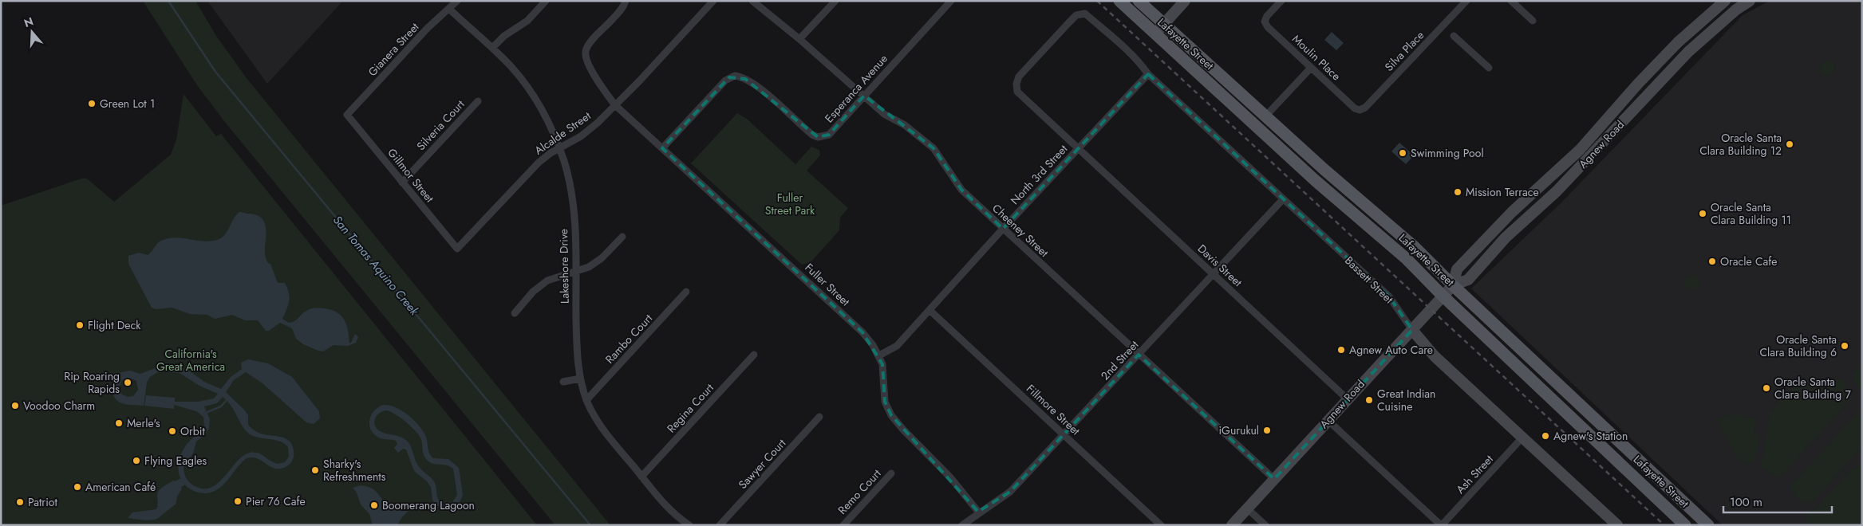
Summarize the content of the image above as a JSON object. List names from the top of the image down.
{
  "streets": {
    "main road": ["Lafayette Street", "Agnew Road", "Bassett Street"],
    "street": [
      "Gianera Street",
      "Silva Place",
      "Moulin Place",
      "Esperanca Avenue",
      "Silveria Court",
      "Alcalde Street",
      "North 3rd Street",
      "Gillmor Street",
      "Cheeney Street",
      "Davis Street",
      "Lakeshore Drive",
      "Fuller Street",
      "Rambo Court",
      "2nd Street",
      "Regina Court",
      "Fillmore Street",
      "Sawyer Court",
      "Ash Street",
      "Remo Court"
    ]
  },
  "crossings": [
    ["Lafayette Street", "Agnew Road"],
    ["Gianera Street", "Gillmor Street"],
    ["Gianera Street", "Lakeshore Drive"],
    ["Silva Place", "Moulin Place"],
    ["Esperanca Avenue", "Cheeney Street"],
    ["Esperanca Avenue", "Fuller Street"],
    ["Silveria Court", "Gillmor Street"],
    ["Alcalde Street", "Gillmor Street"],
    ["Alcalde Street", "Lakeshore Drive"],
    ["Alcalde Street", "Fuller Street"],
    ["Agnew Road", "Cheeney Street"],
    ["Agnew Road", "Davis Street"],
    ["Agnew Road", "Bassett Street"],
    ["North 3rd Street", "Cheeney Street"],
    ["North 3rd Street", "Davis Street"],
    ["North 3rd Street", "Bassett Street"],
    ["North 3rd Street", "Fuller Street"],
    ["North 3rd Street", "Fillmore Street"],
    ["Cheeney Street", "2nd Street"],
    ["Davis Street", "Bassett Street"],
    ["Davis Street", "2nd Street"],
    ["Lakeshore Drive", "Rambo Court"],
    ["Lakeshore Drive", "Regina Court"],
    ["Bassett Street", "2nd Street"],
    ["Bassett Street", "Ash Street"],
    ["Fuller Street", "2nd Street"],
    ["2nd Street", "Fillmore Street"]
  ],
  "water": ["San Tomas Aquino Creek"],
  "parks": ["Fuller Street Park", "California's Great America"],
  "places": [
    "Green Lot 1",
    "Oracle Santa Clara Building 12",
    "Swimming Pool",
    "Mission Terrace",
    "Oracle Santa Clara Building 11",
    "Oracle Cafe",
    "Flight Deck",
    "Oracle Santa Clara Building 6",
    "Agnew Auto Care",
    "Rip Roaring Rapids",
    "Oracle Santa Clara Building 7",
    "Great Indian Cuisine",
    "Voodoo Charm",
    "Merle's",
    "iGurukul",
    "Orbit",
    "Agnew's Station",
    "Flying Eagles",
    "Sharky's Refreshments",
    "American Café",
    "Pier 76 Cafe",
    "Patriot",
    "Boomerang Lagoon"
  ],
  "scale_bar": "100 m",
  "north": "top"
}
